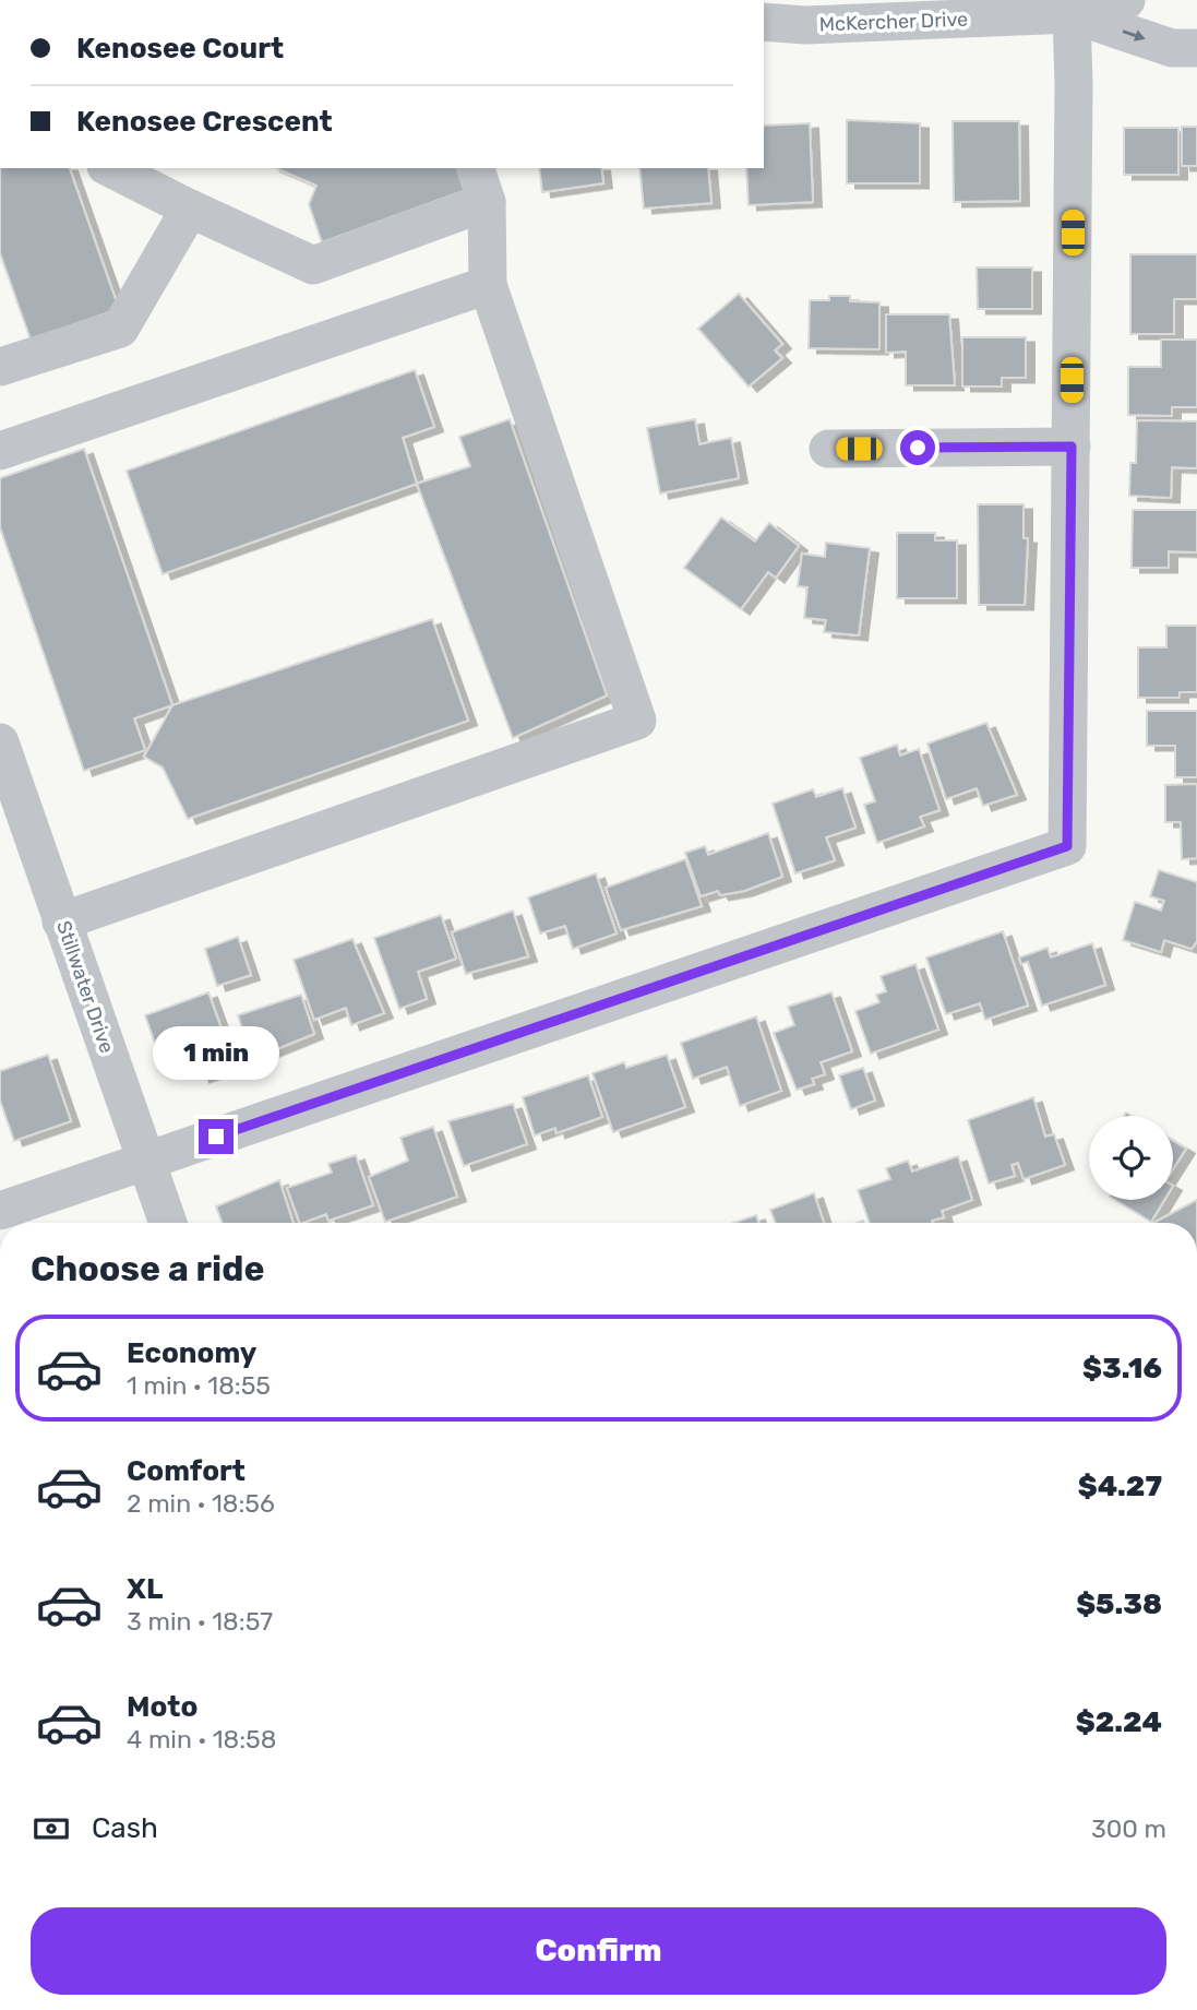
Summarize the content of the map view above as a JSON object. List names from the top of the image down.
{
  "streets": {
    "street": ["McKercher Drive", "Stillwater Drive"]
  },
  "page": {
    "banner": ["Kenosee Court", "Kenosee Crescent"],
    "bubble": "1 min",
    "heading": "Choose a ride",
    "list": [
      {
        "name": "Economy",
        "note": "1 min · 18:55",
        "value": "$3.16"
      },
      {
        "name": "Comfort",
        "note": "2 min · 18:56",
        "value": "$4.27"
      },
      {
        "name": "XL",
        "note": "3 min · 18:57",
        "value": "$5.38"
      },
      {
        "name": "Moto",
        "note": "4 min · 18:58",
        "value": "$2.24"
      }
    ],
    "pay": ["Cash", "300 m"],
    "buttons": "Confirm"
  }
}
